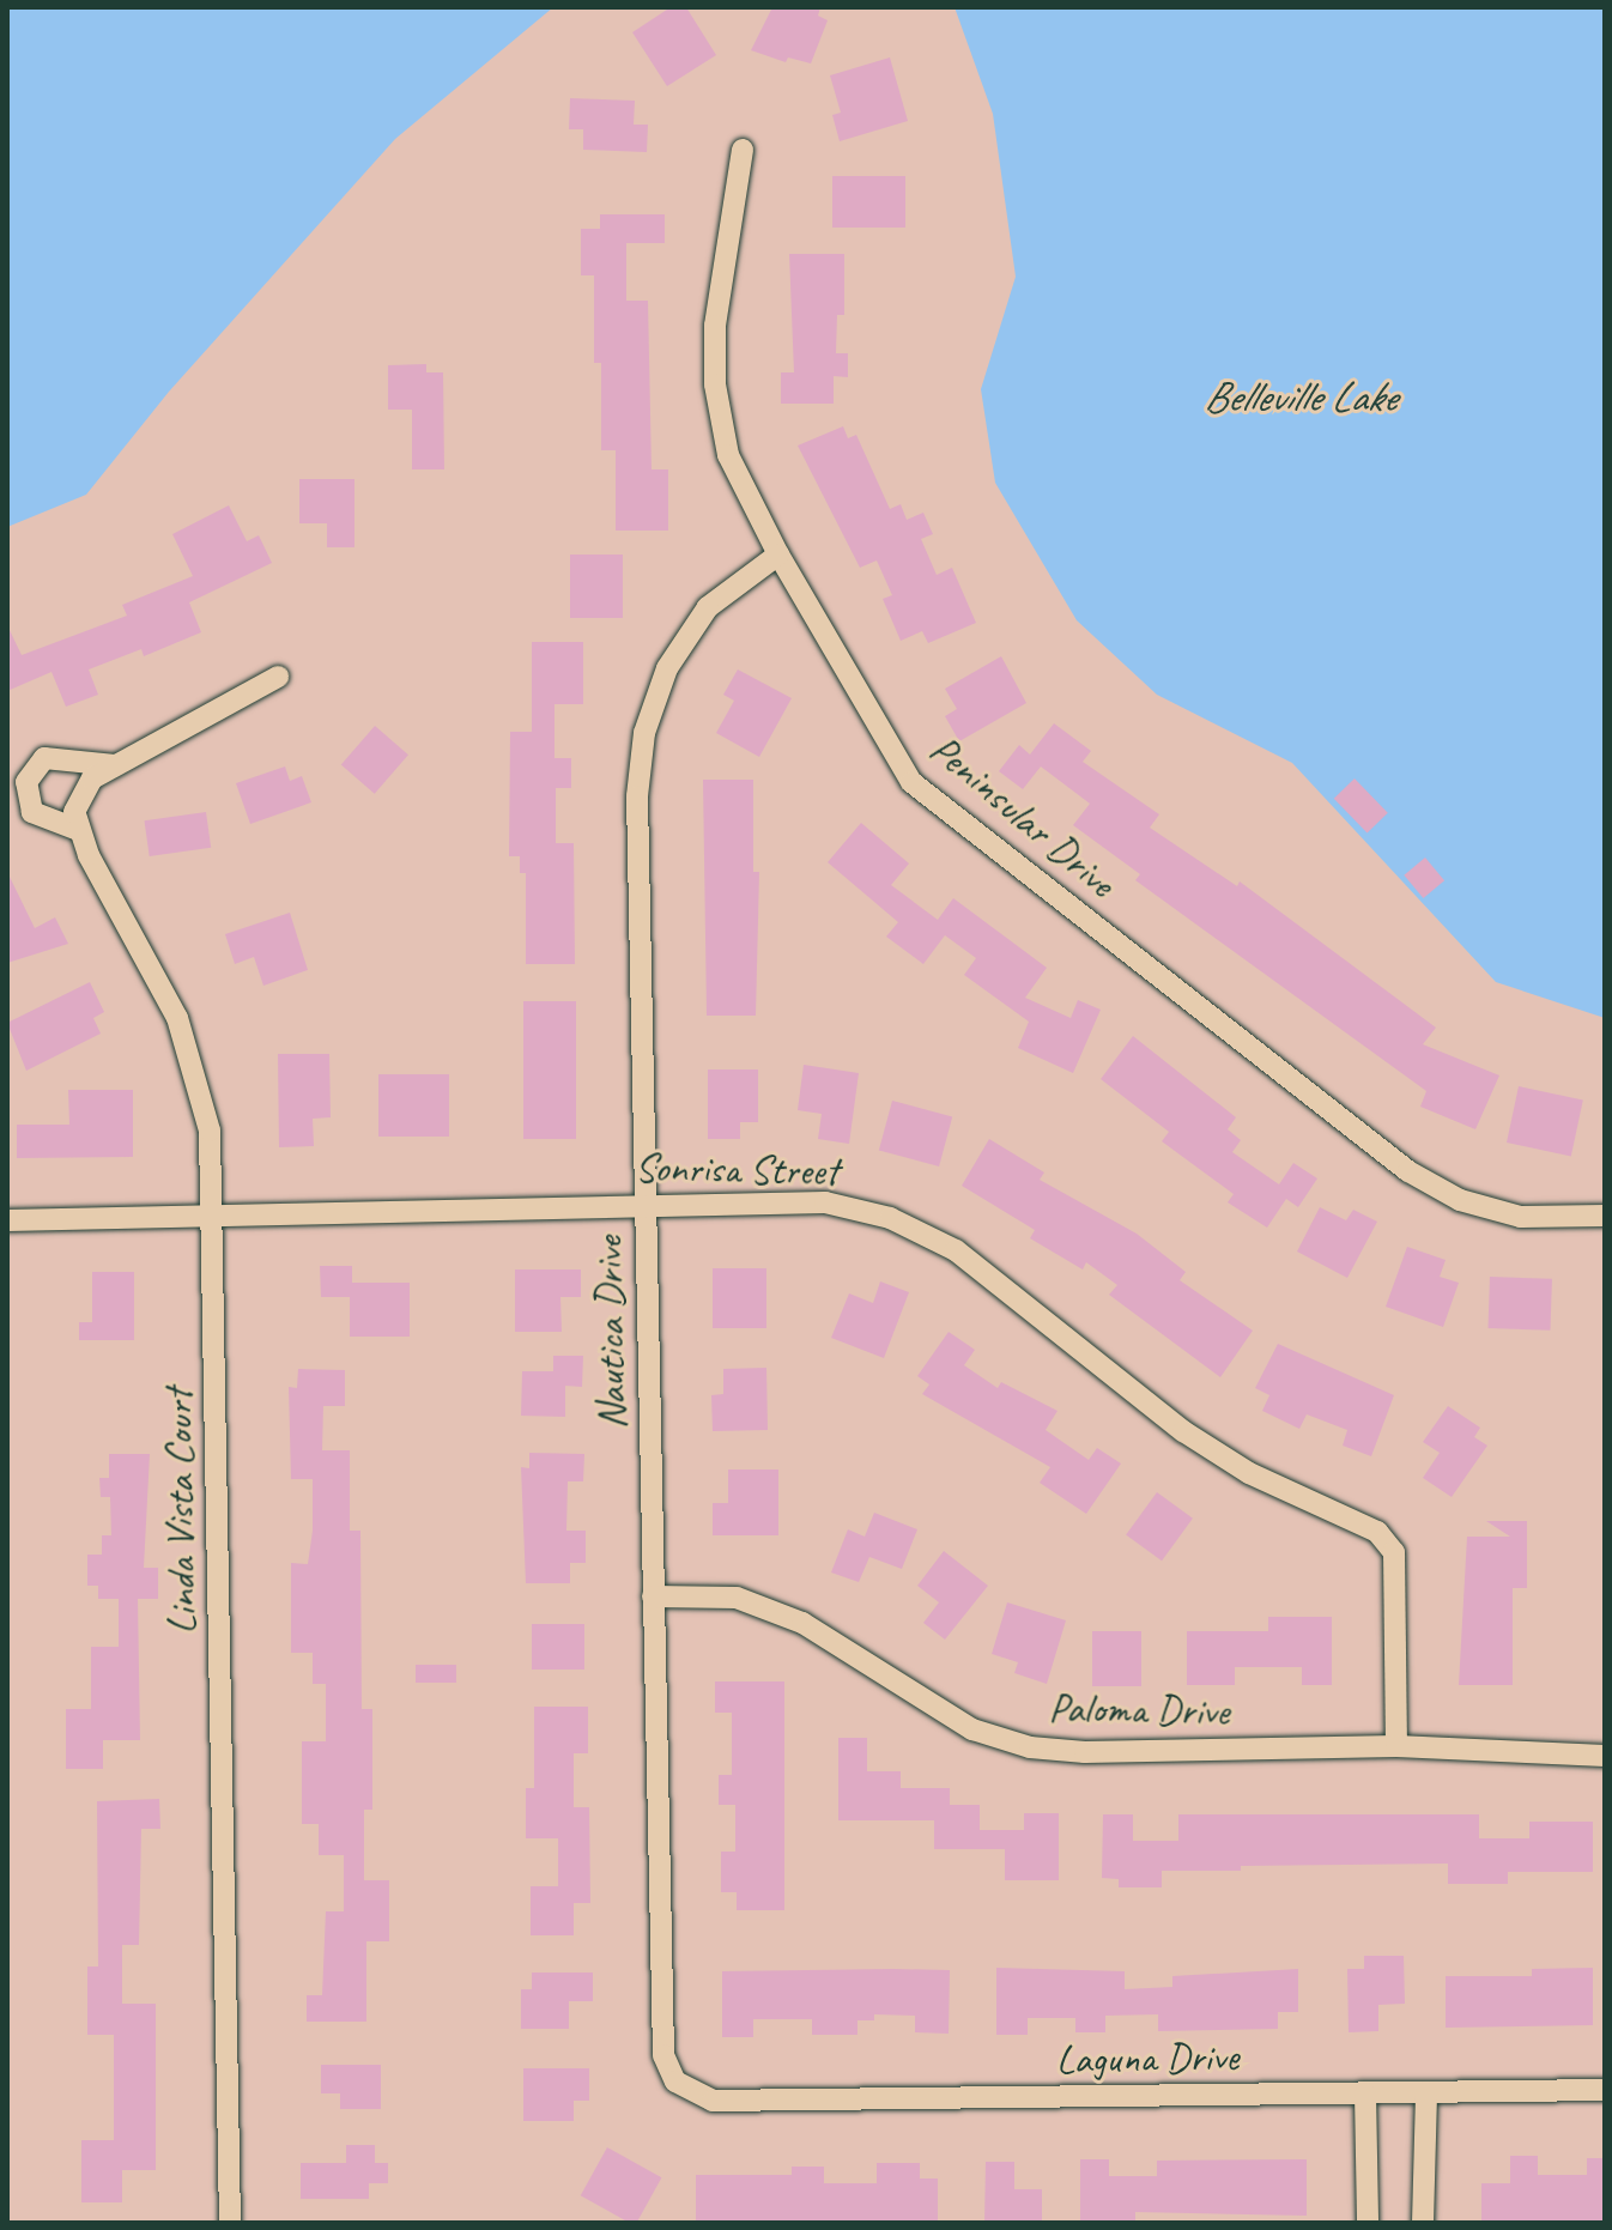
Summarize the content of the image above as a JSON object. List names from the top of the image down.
{
  "streets": {
    "street": [
      "Peninsular Drive",
      "Sonrisa Street",
      "Nautica Drive",
      "Linda Vista Court",
      "Paloma Drive",
      "Laguna Drive"
    ]
  },
  "crossings": [
    ["Peninsular Drive", "Nautica Drive"],
    ["Sonrisa Street", "Nautica Drive"],
    ["Sonrisa Street", "Linda Vista Court"],
    ["Sonrisa Street", "Paloma Drive"],
    ["Nautica Drive", "Paloma Drive"],
    ["Nautica Drive", "Laguna Drive"]
  ],
  "water": ["Belleville Lake"]
}
